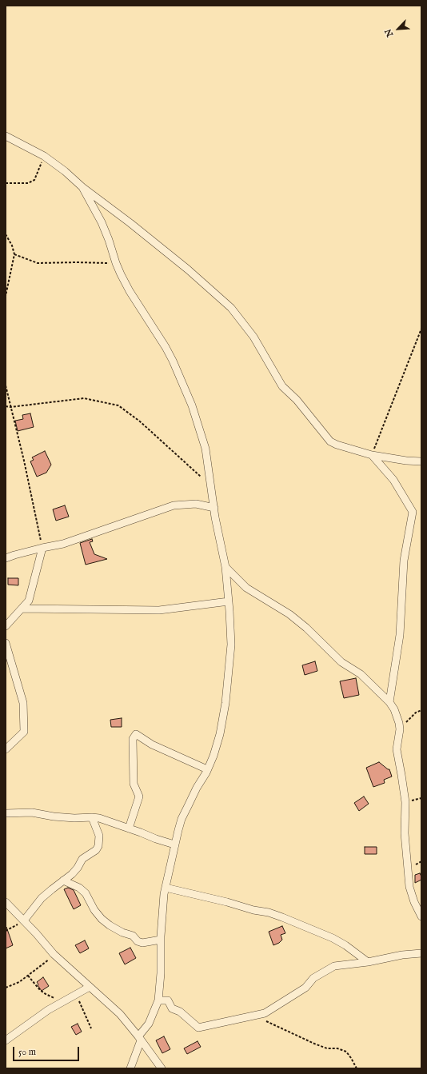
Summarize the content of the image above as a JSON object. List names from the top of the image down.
{
  "scale_bar": "50 m",
  "north": "bottom left"
}
